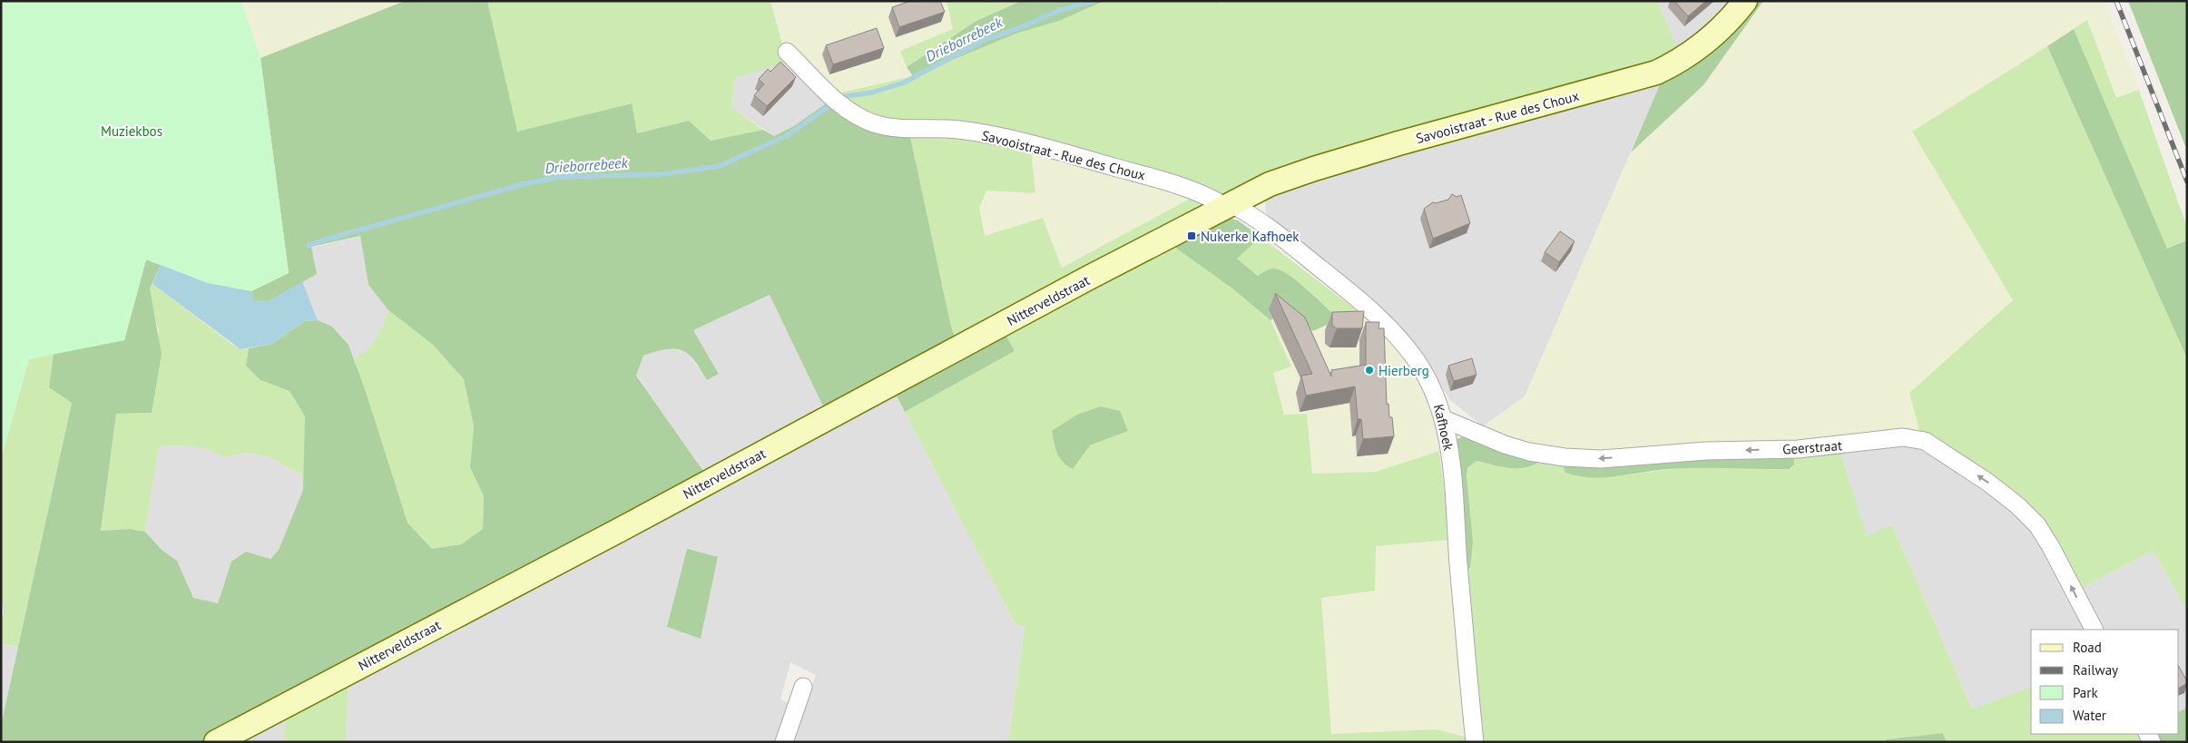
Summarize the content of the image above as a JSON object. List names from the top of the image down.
{
  "streets": {
    "main road": ["Savooistraat - Rue des Choux", "Nitterveldstraat"],
    "street": ["Kafhoek", "Geerstraat"]
  },
  "crossings": [
    ["Savooistraat - Rue des Choux", "Nitterveldstraat"],
    ["Savooistraat - Rue des Choux", "Kafhoek"],
    ["Nitterveldstraat", "Kafhoek"],
    ["Kafhoek", "Geerstraat"]
  ],
  "one_way": ["Geerstraat"],
  "water": ["Drieborrebeek"],
  "parks": ["Muziekbos"],
  "places": {
    "transit": ["Nukerke Kafhoek"],
    "other": ["Hierberg"]
  },
  "legend": [
    "Road",
    "Railway",
    "Park",
    "Water"
  ]
}
